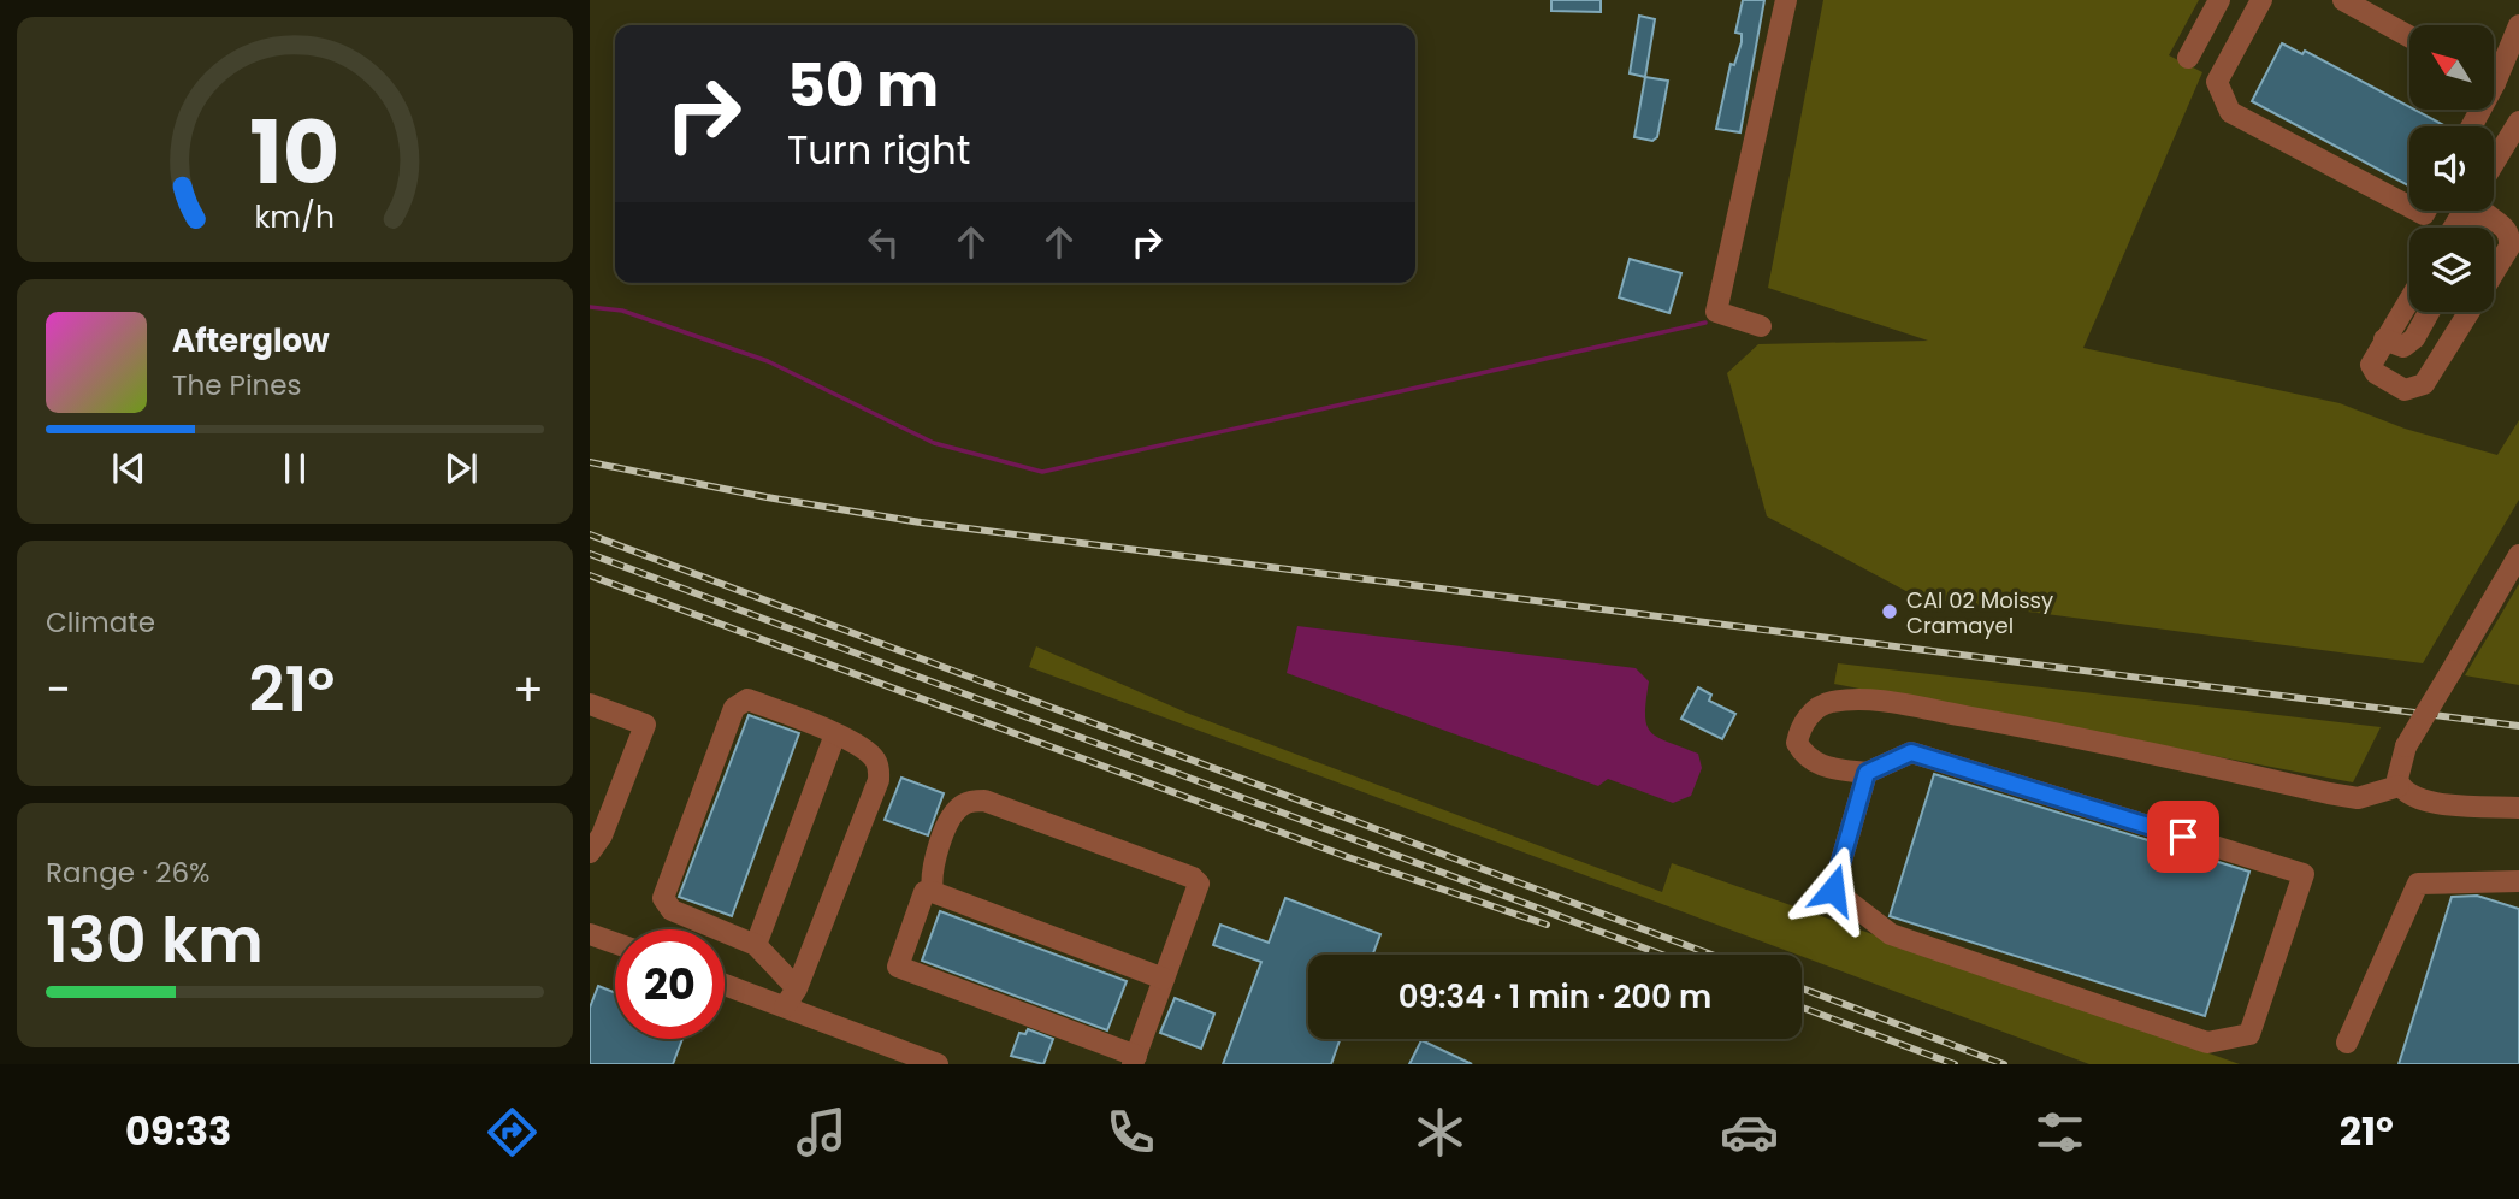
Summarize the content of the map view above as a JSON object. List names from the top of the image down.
{
  "places": ["CAI 02 Moissy Cramayel"],
  "north": "top left",
  "page": {
    "turn": ["50 m", "Turn right"],
    "song": ["Afterglow", "The Pines"],
    "tile": [
      "Climate",
      ["Range · 26%", "130 km"]
    ],
    "heat": ["−", "21°", "+"],
    "limit": "20",
    "trip": "09:34 · 1 min · 200 m",
    "tabs": ["09:33", "21°"],
    "gauge": ["10", "km/h"]
  }
}
